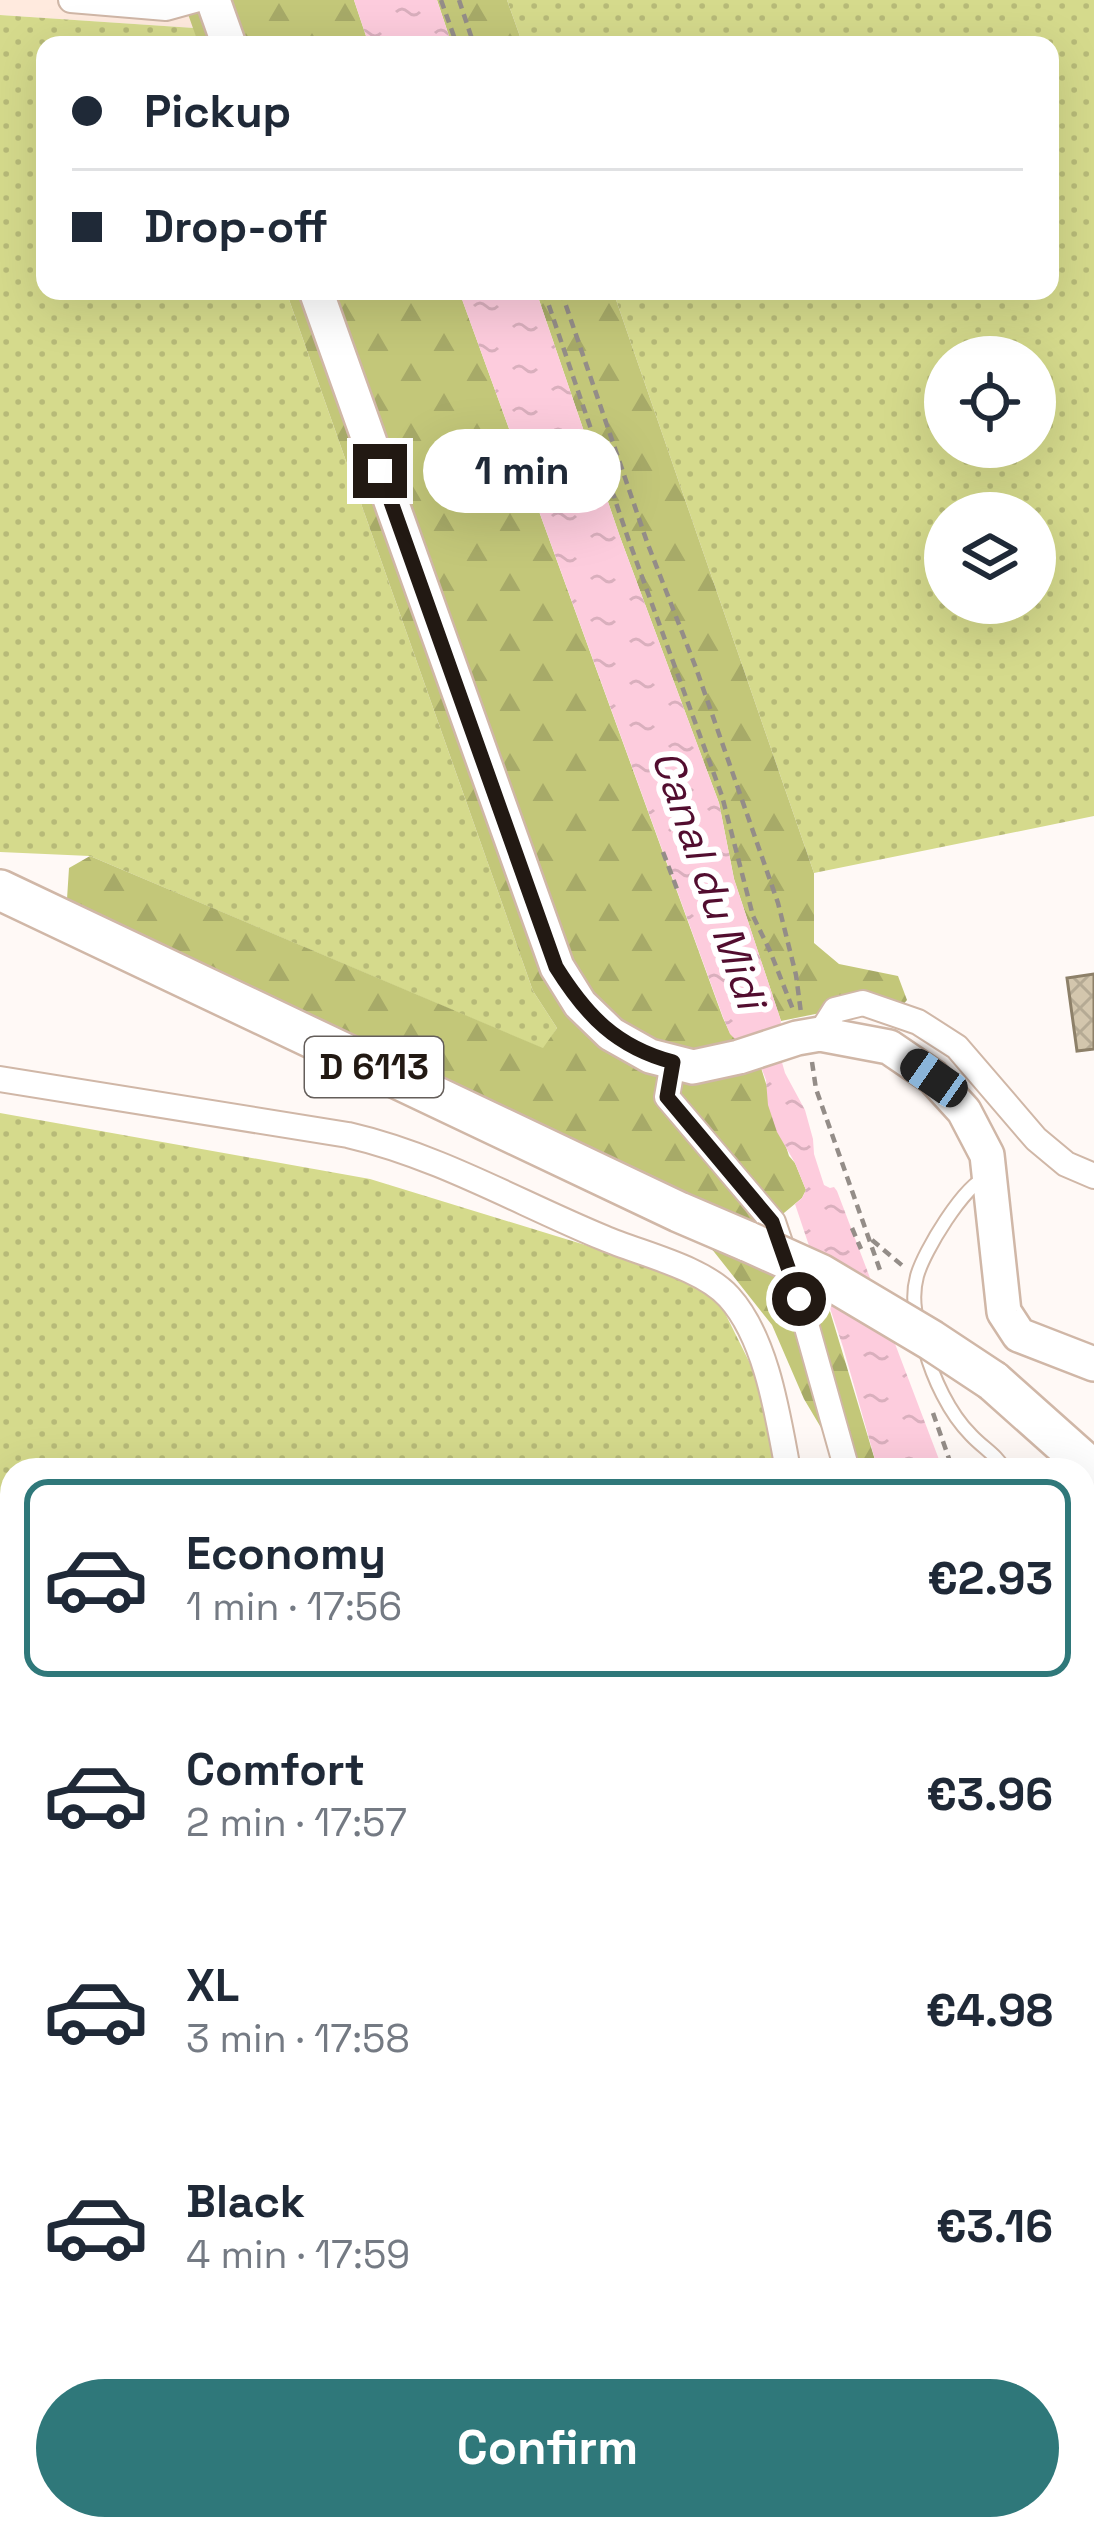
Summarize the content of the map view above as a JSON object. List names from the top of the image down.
{
  "streets": {
    "main road": ["D 6113"]
  },
  "water": ["Canal du Midi"],
  "page": {
    "banner": ["Pickup", "Drop-off"],
    "bubble": "1 min",
    "list": [
      {
        "name": "Economy",
        "note": "1 min · 17:56",
        "value": "€2.93"
      },
      {
        "name": "Comfort",
        "note": "2 min · 17:57",
        "value": "€3.96"
      },
      {
        "name": "XL",
        "note": "3 min · 17:58",
        "value": "€4.98"
      },
      {
        "name": "Black",
        "note": "4 min · 17:59",
        "value": "€3.16"
      }
    ],
    "buttons": "Confirm"
  }
}
